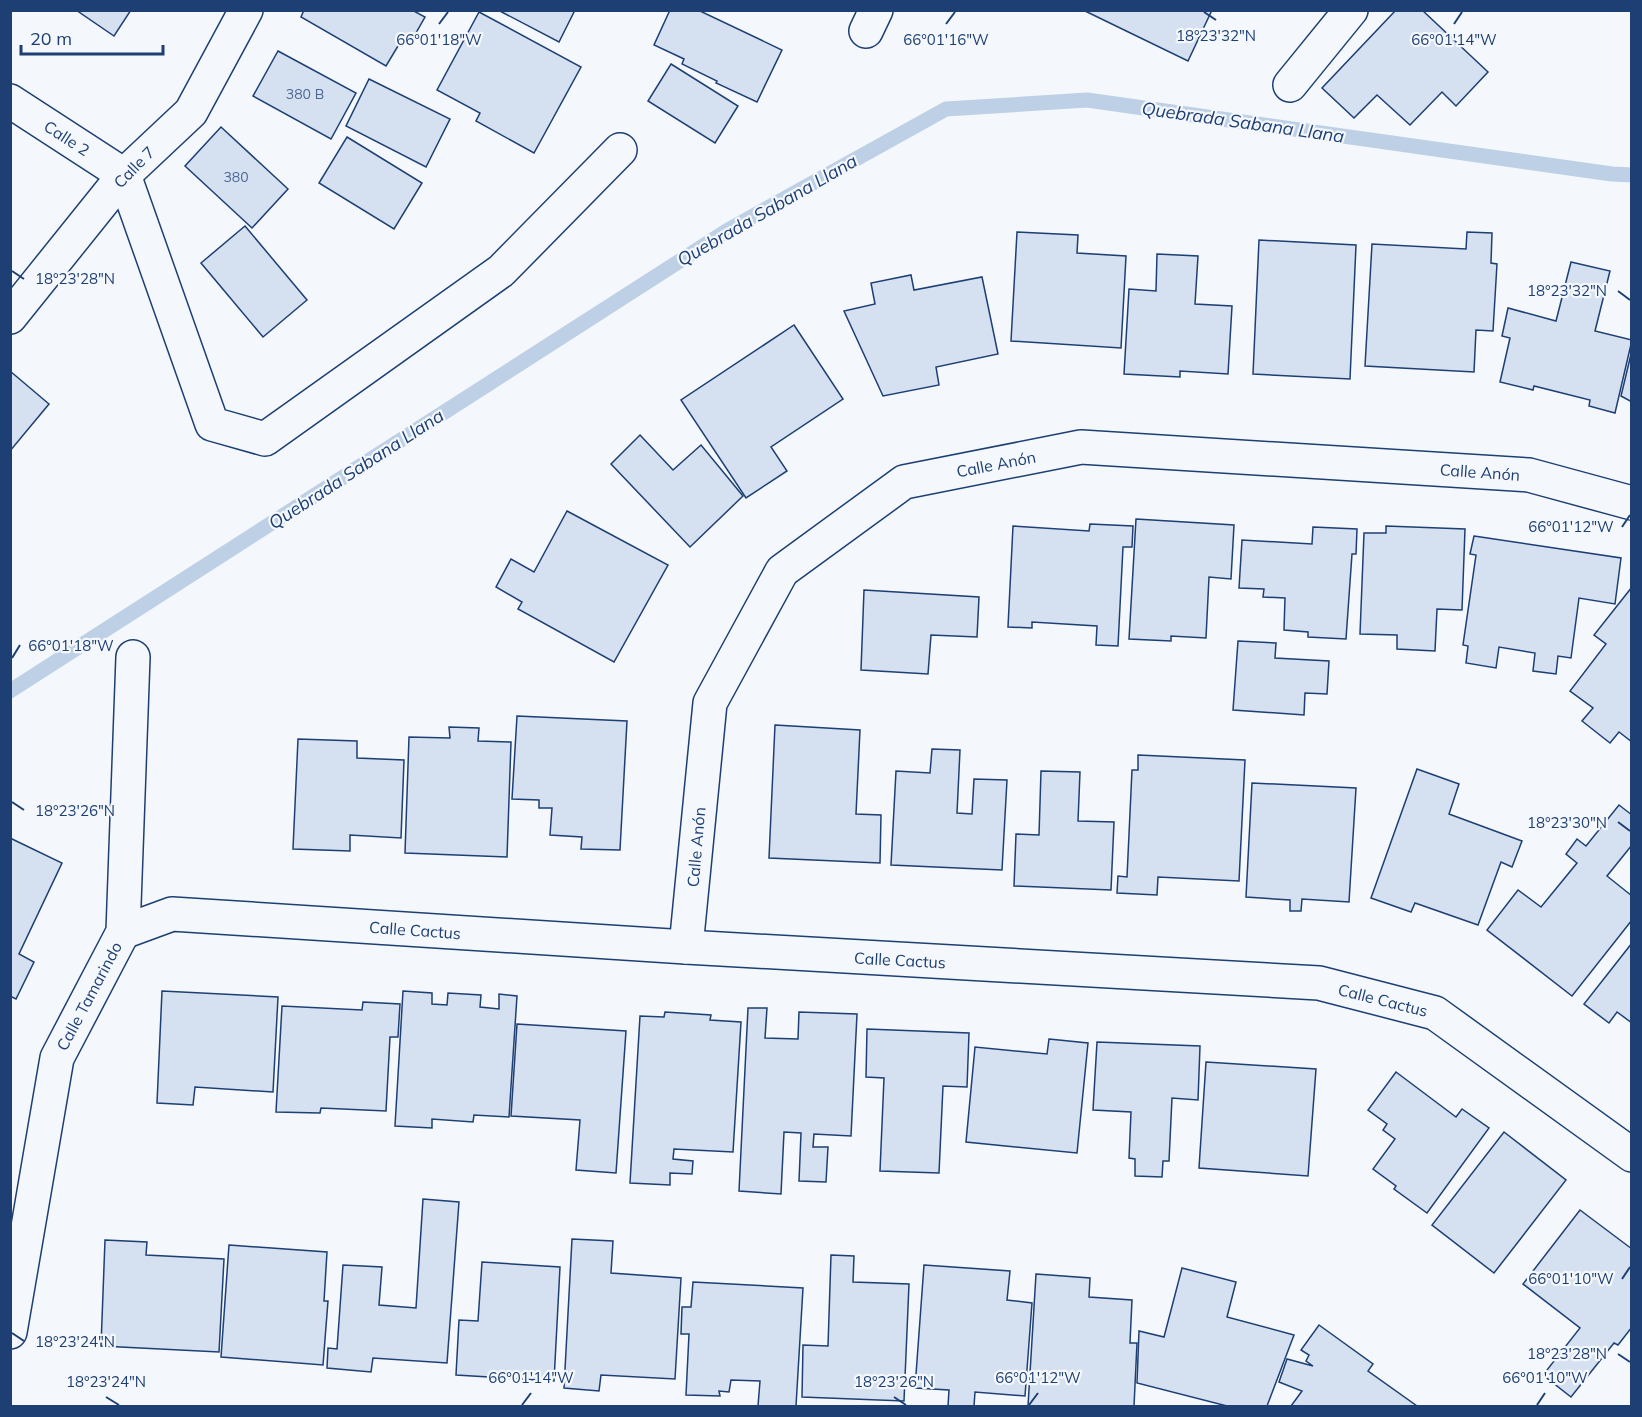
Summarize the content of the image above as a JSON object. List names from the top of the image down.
{
  "streets": {
    "street": [
      "Calle 2",
      "Calle 7",
      "Calle Anón",
      "Calle Cactus",
      "Calle Tamarindo"
    ]
  },
  "crossings": [
    ["Calle 2", "Calle 7"],
    ["Calle Anón", "Calle Cactus"],
    ["Calle Cactus", "Calle Tamarindo"]
  ],
  "water": ["Quebrada Sabana Llana"],
  "house_numbers": ["380 B", "380"],
  "scale_bar": "20 m",
  "coordinates": [
    "18°23'32\"N",
    "66°01'18\"W",
    "66°01'16\"W",
    "66°01'14\"W",
    "18°23'28\"N",
    "66°01'12\"W",
    "18°23'26\"N",
    "18°23'30\"N",
    "66°01'10\"W",
    "18°23'24\"N"
  ]
}
